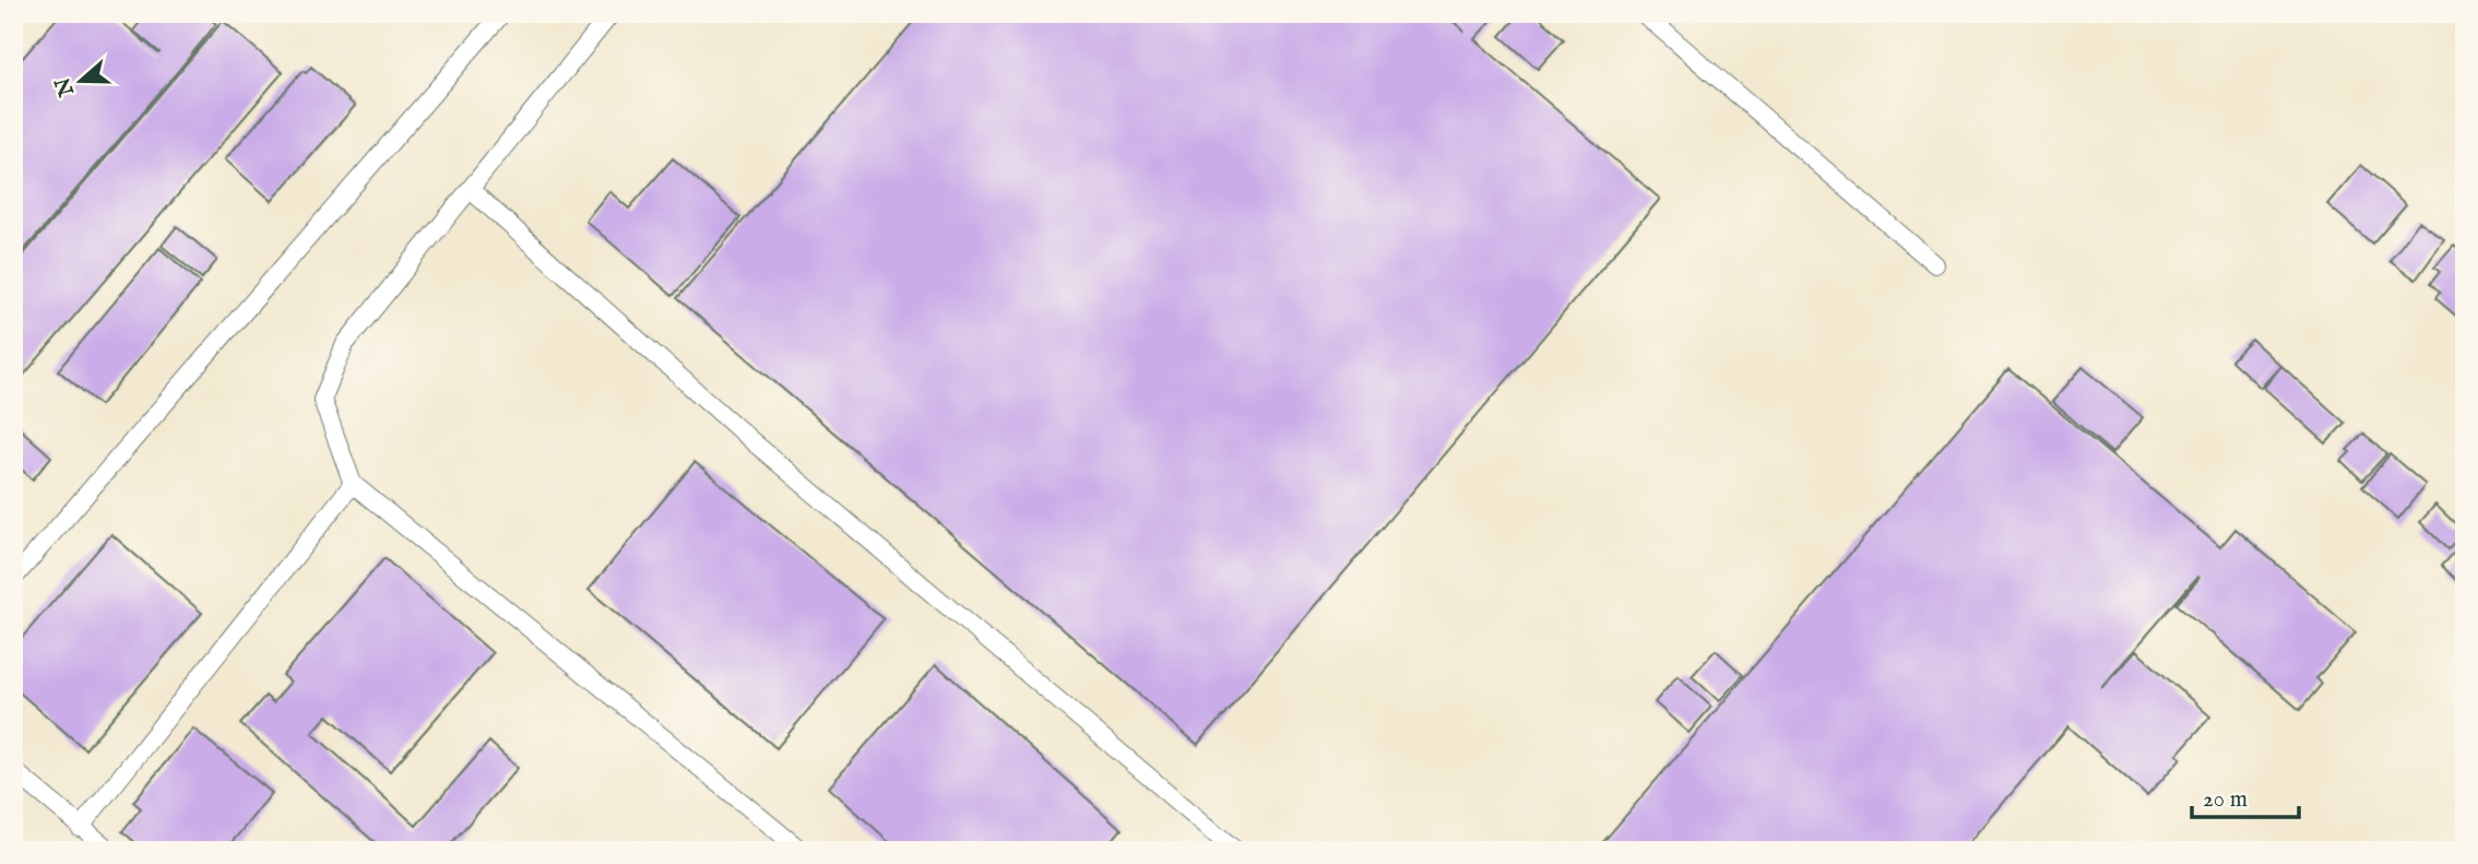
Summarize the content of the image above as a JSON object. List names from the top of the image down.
{
  "scale_bar": "20 m",
  "north": "left"
}
